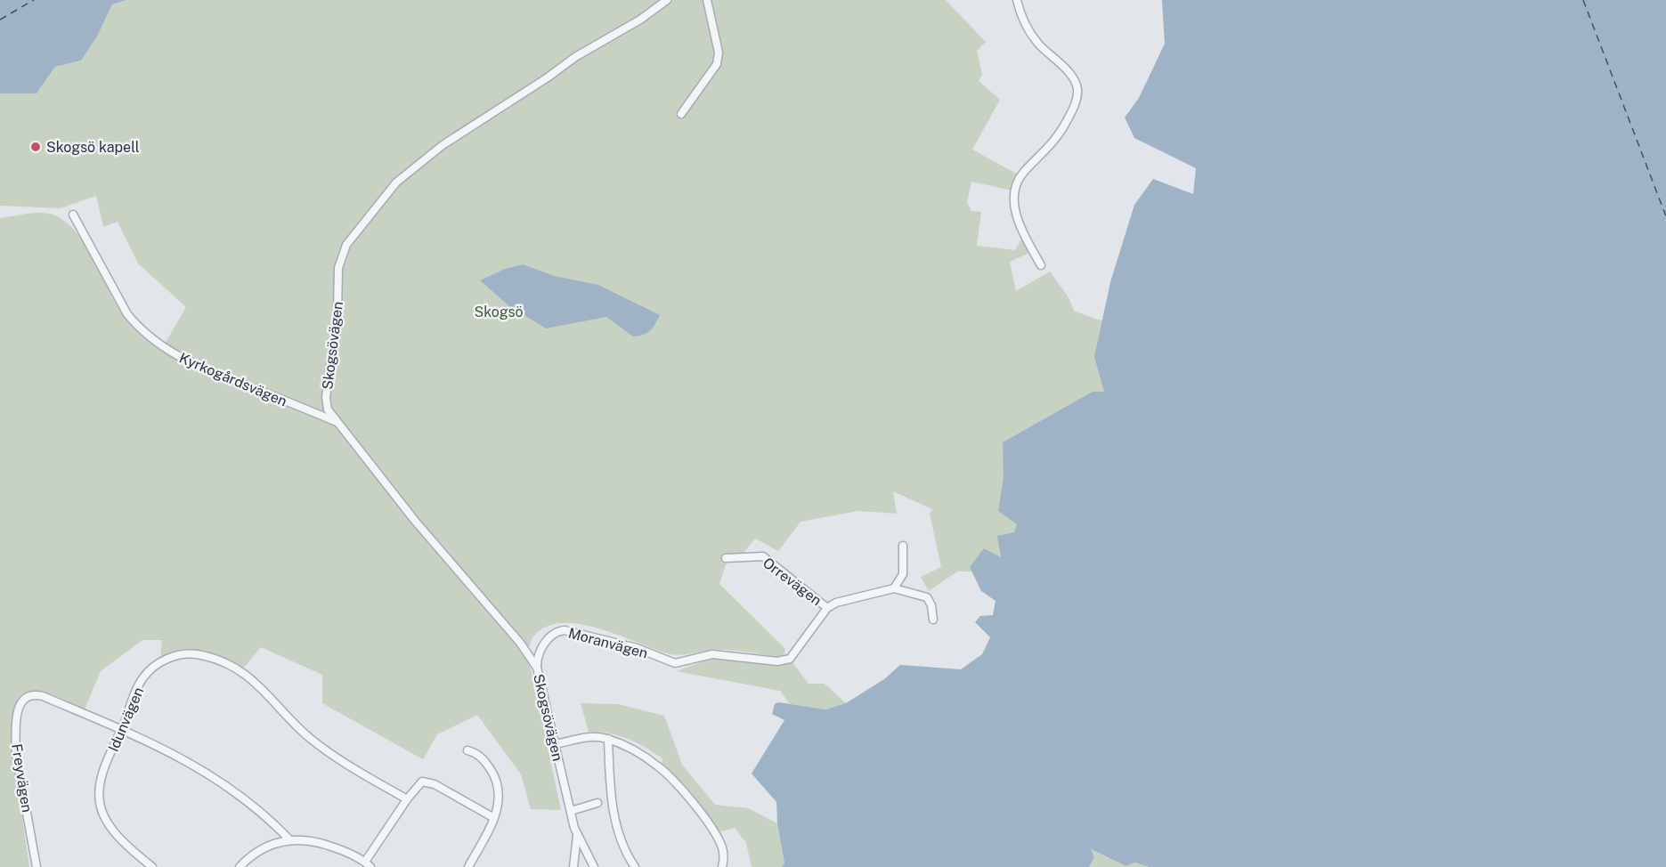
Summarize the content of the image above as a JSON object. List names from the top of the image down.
{
  "streets": {
    "street": [
      "Skogsövägen",
      "Kyrkogårdsvägen",
      "Orrevägen",
      "Moranvägen",
      "Idunvägen",
      "Freyvägen"
    ]
  },
  "crossings": [
    ["Skogsövägen", "Kyrkogårdsvägen"],
    ["Skogsövägen", "Moranvägen"],
    ["Orrevägen", "Moranvägen"],
    ["Idunvägen", "Freyvägen"]
  ],
  "parks": ["Skogsö"],
  "places": ["Skogsö kapell"]
}
